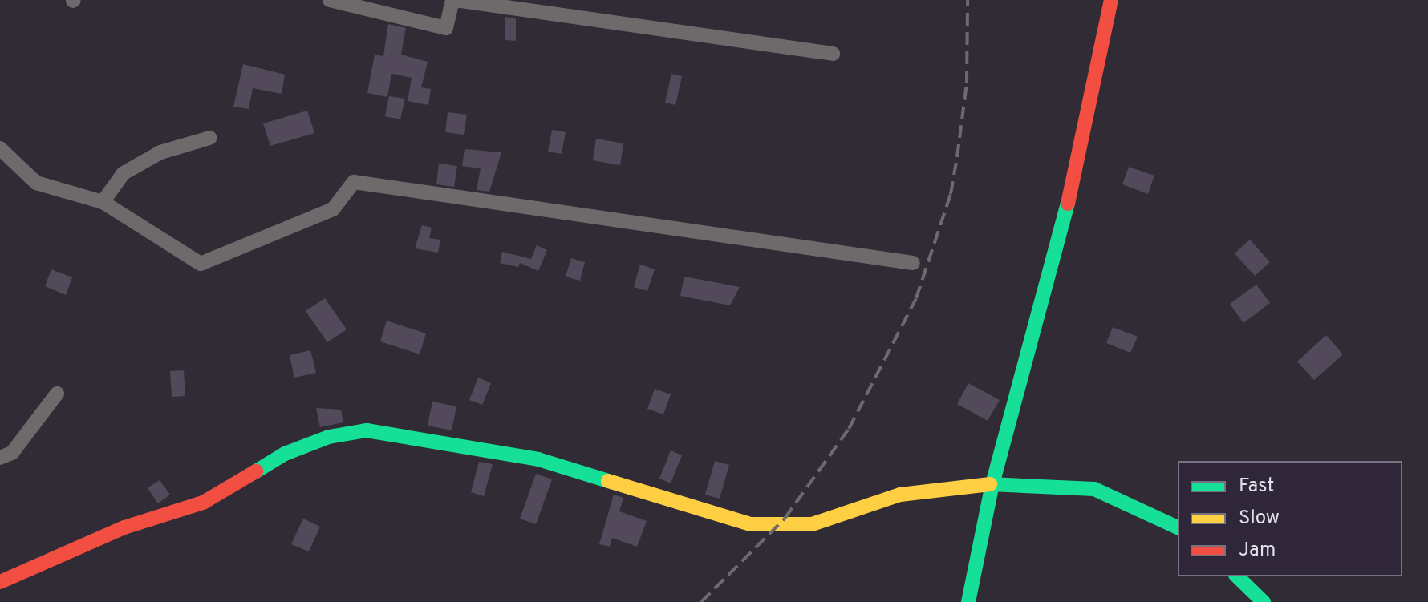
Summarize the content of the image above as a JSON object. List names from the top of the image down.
{
  "legend": ["Fast", "Slow", "Jam"]
}
